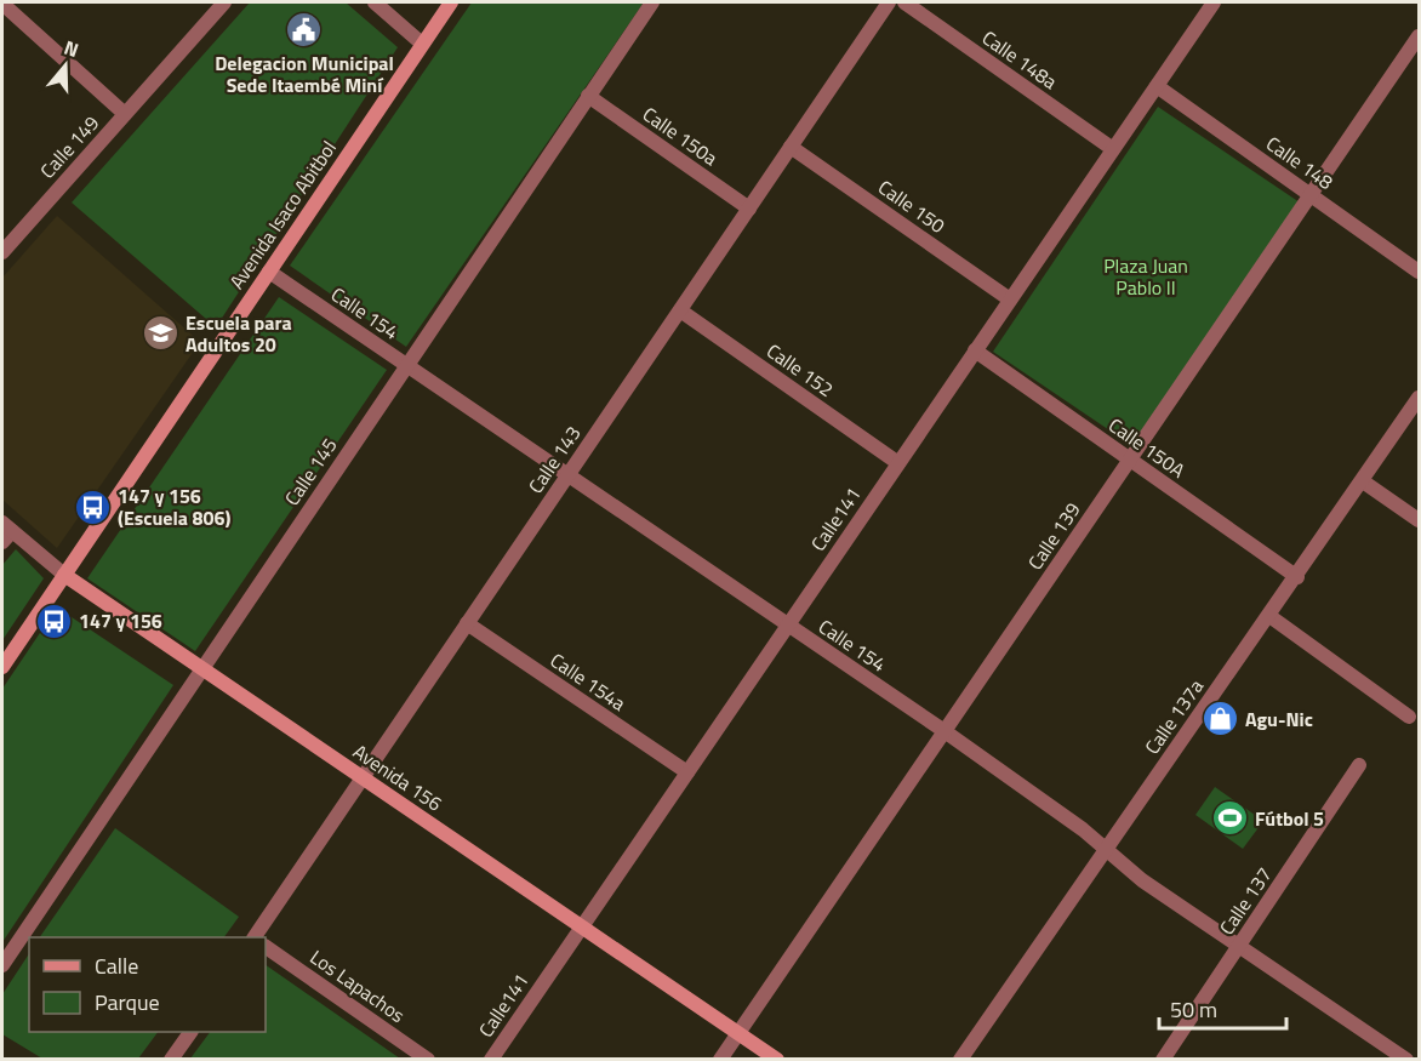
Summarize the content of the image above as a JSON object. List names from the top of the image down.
{
  "streets": {
    "main road": ["Avenida Isaco Abitbol", "Avenida 156"],
    "street": [
      "Calle 148a",
      "Calle 150a",
      "Calle 149",
      "Calle 148",
      "Calle 150",
      "Calle 154",
      "Calle 152",
      "Calle 150A",
      "Calle 143",
      "Calle 145",
      "Calle141",
      "Calle 139",
      "Calle 154a",
      "Calle 137a",
      "Calle 137",
      "Los Lapachos"
    ]
  },
  "crossings": [
    ["Calle 148a", "Calle141"],
    ["Calle 150a", "Calle 143"],
    ["Calle 150a", "Calle 145"],
    ["Calle 148", "Calle141"],
    ["Calle 148", "Calle 139"],
    ["Calle 150", "Calle 143"],
    ["Calle 150", "Calle141"],
    ["Avenida Isaco Abitbol", "Calle 154"],
    ["Avenida Isaco Abitbol", "Avenida 156"],
    ["Calle 154", "Calle 143"],
    ["Calle 154", "Calle 145"],
    ["Calle 154", "Calle141"],
    ["Calle 154", "Calle 139"],
    ["Calle 154", "Calle 137a"],
    ["Calle 154", "Calle 137"],
    ["Calle 152", "Calle 143"],
    ["Calle 152", "Calle141"],
    ["Calle 150A", "Calle141"],
    ["Calle 150A", "Calle 139"],
    ["Calle 150A", "Calle 137a"],
    ["Calle 143", "Calle 154a"],
    ["Calle 143", "Avenida 156"],
    ["Calle 145", "Avenida 156"],
    ["Calle141", "Calle 154a"],
    ["Calle141", "Avenida 156"],
    ["Calle 139", "Avenida 156"]
  ],
  "parks": ["Plaza Juan Pablo II"],
  "places": {
    "public building": ["Delegacion Municipal Sede Itaembé Miní"],
    "school or university": ["Escuela para Adultos 20"],
    "bus stop": ["147 y 156 (Escuela 806)", "147 y 156"],
    "shop": ["Agu-Nic"],
    "sports": ["Fútbol 5"]
  },
  "legend": ["Calle", "Parque"],
  "scale_bar": "50 m",
  "north": "top"
}
